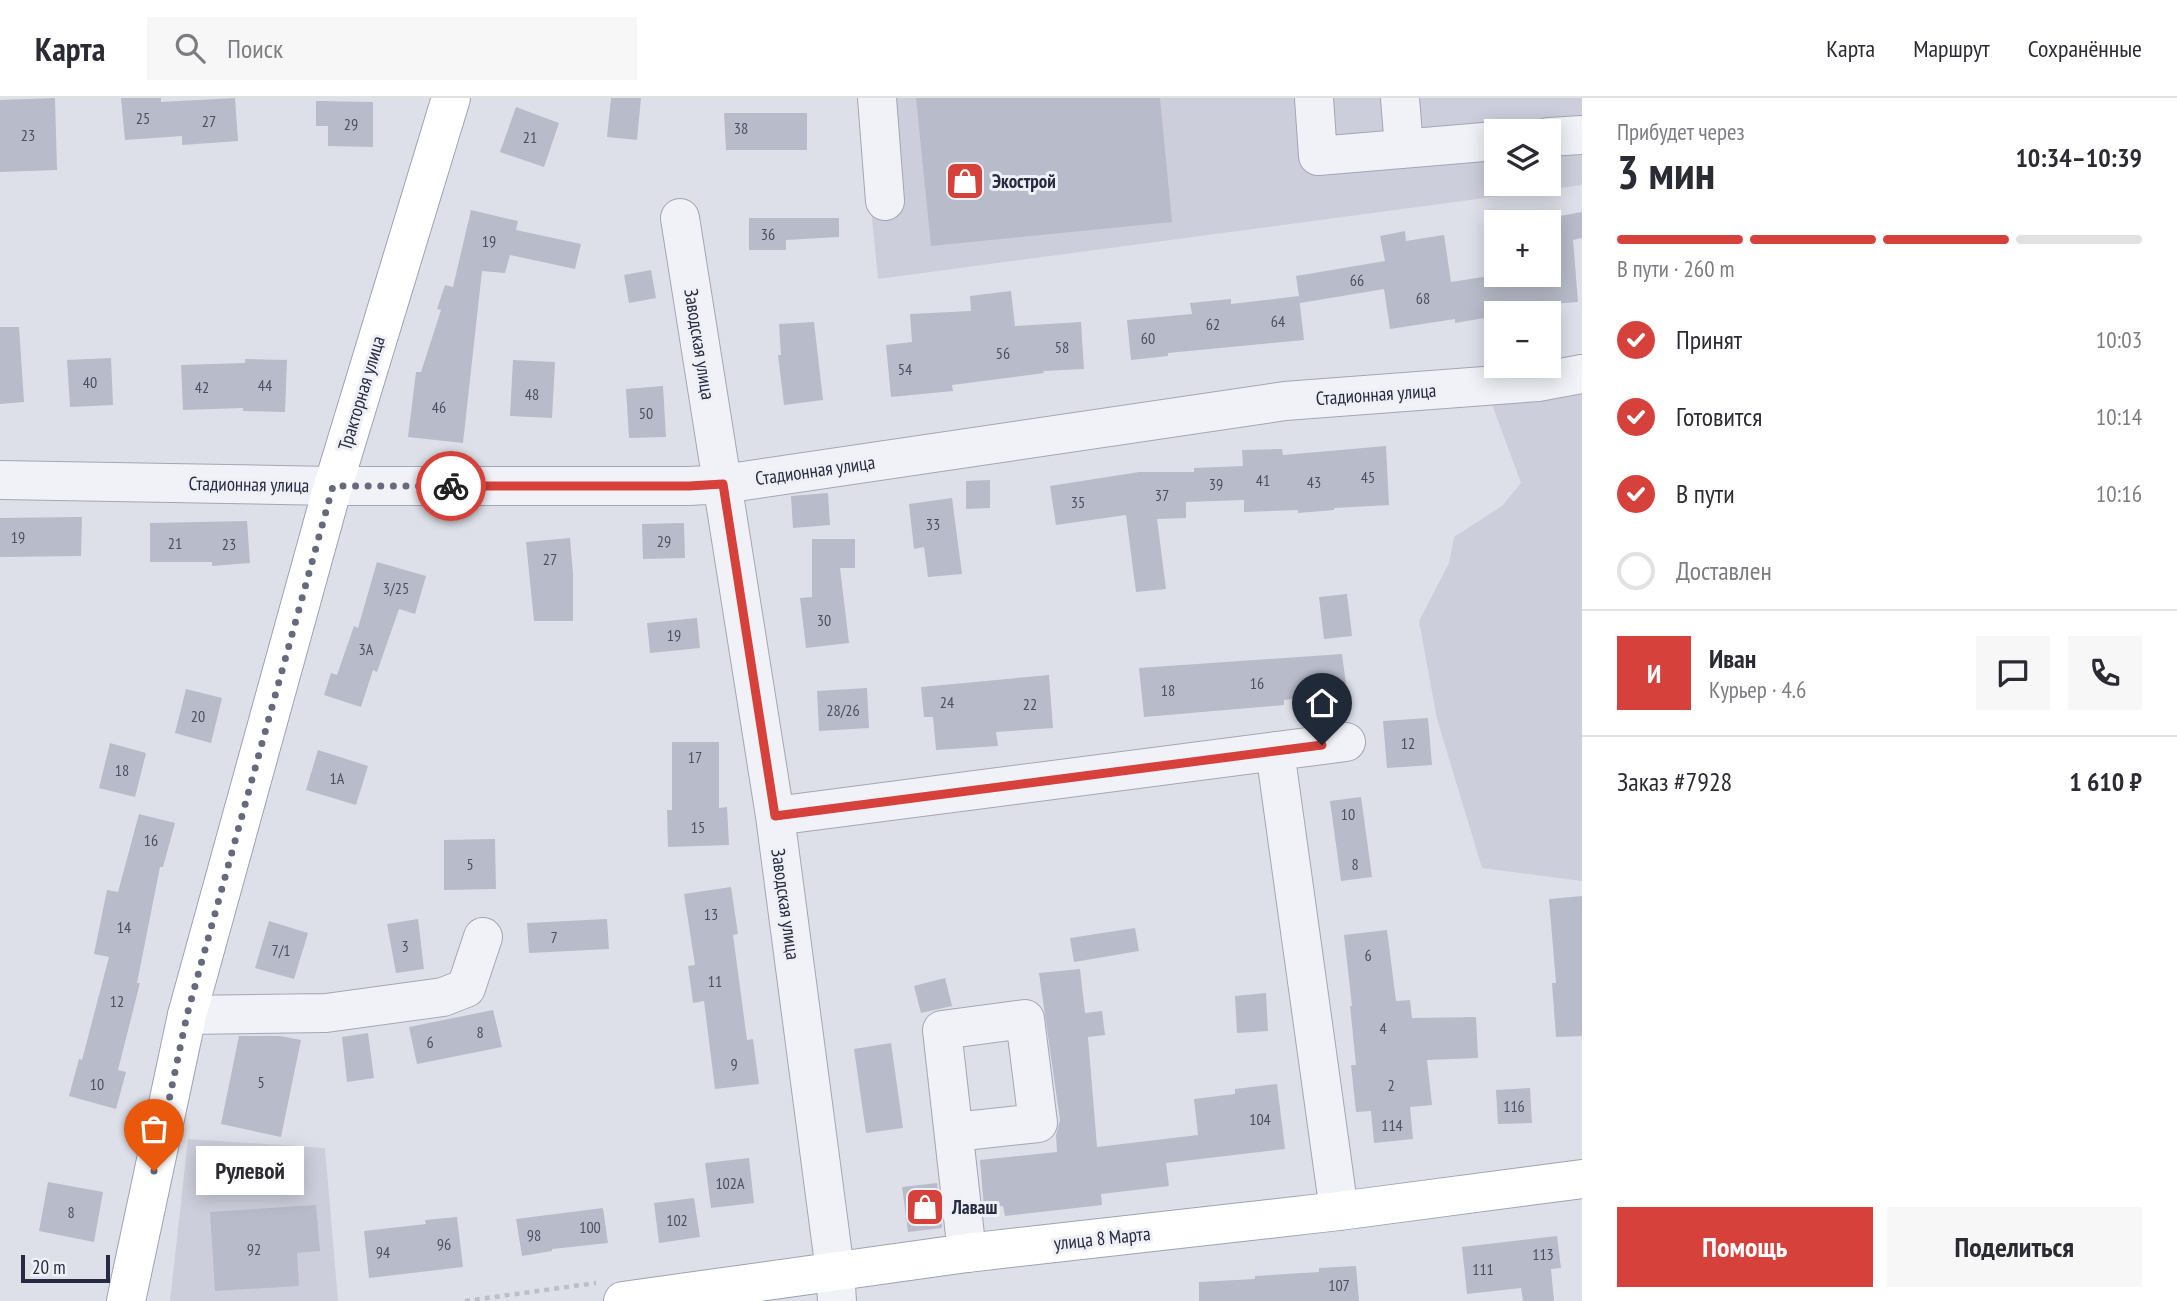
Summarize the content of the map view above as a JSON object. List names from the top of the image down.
{
  "streets": {
    "main road": ["Тракторная улица", "улица 8 Марта"],
    "street": ["Заводская улица", "Стадионная улица"]
  },
  "crossings": [
    ["Заводская улица", "Стадионная улица"],
    ["Заводская улица", "улица 8 Марта"],
    ["Тракторная улица", "Стадионная улица"]
  ],
  "places": {
    "shop": ["Экострой", "Лаваш"],
    "other": ["Рулевой"]
  },
  "house_numbers": [
    "25",
    "27",
    "29",
    "38",
    "23",
    "21",
    "36",
    "19",
    "66",
    "68",
    "64",
    "62",
    "60",
    "58",
    "56",
    "54",
    "40",
    "44",
    "42",
    "48",
    "46",
    "50",
    "45",
    "41",
    "43",
    "39",
    "37",
    "35",
    "33",
    "19",
    "29",
    "21",
    "23",
    "27",
    "3/25",
    "30",
    "19",
    "3А",
    "16",
    "18",
    "24",
    "22",
    "28/26",
    "20",
    "12",
    "17",
    "18",
    "1А",
    "10",
    "15",
    "16",
    "5",
    "8",
    "13",
    "14",
    "7",
    "3",
    "7/1",
    "6",
    "11",
    "12",
    "4",
    "8",
    "6",
    "9",
    "5",
    "10",
    "2",
    "116",
    "104",
    "114",
    "102А",
    "8",
    "102",
    "100",
    "98",
    "96",
    "92",
    "94",
    "113",
    "111",
    "107"
  ],
  "scale_bar": "20 m",
  "page": {
    "header": "Карта",
    "search": "Поиск",
    "nav": ["Карта", "Маршрут", "Сохранённые"],
    "heading": ["3 мин", "Прибудет через", "10:34–10:39"],
    "panel": [
      "Иван",
      "Курьер · 4.6",
      "Заказ #7928",
      "1 610 ₽"
    ],
    "map_buttons": ["+", "−"],
    "bar": "В пути · 260 m",
    "list": [
      ["Принят", "10:03"],
      ["Готовится", "10:14"],
      ["В пути", "10:16"],
      "Доставлен"
    ],
    "round": "И",
    "bubble": "Рулевой",
    "buttons": ["Помощь", "Поделиться"],
    "scale": "20 m"
  }
}
